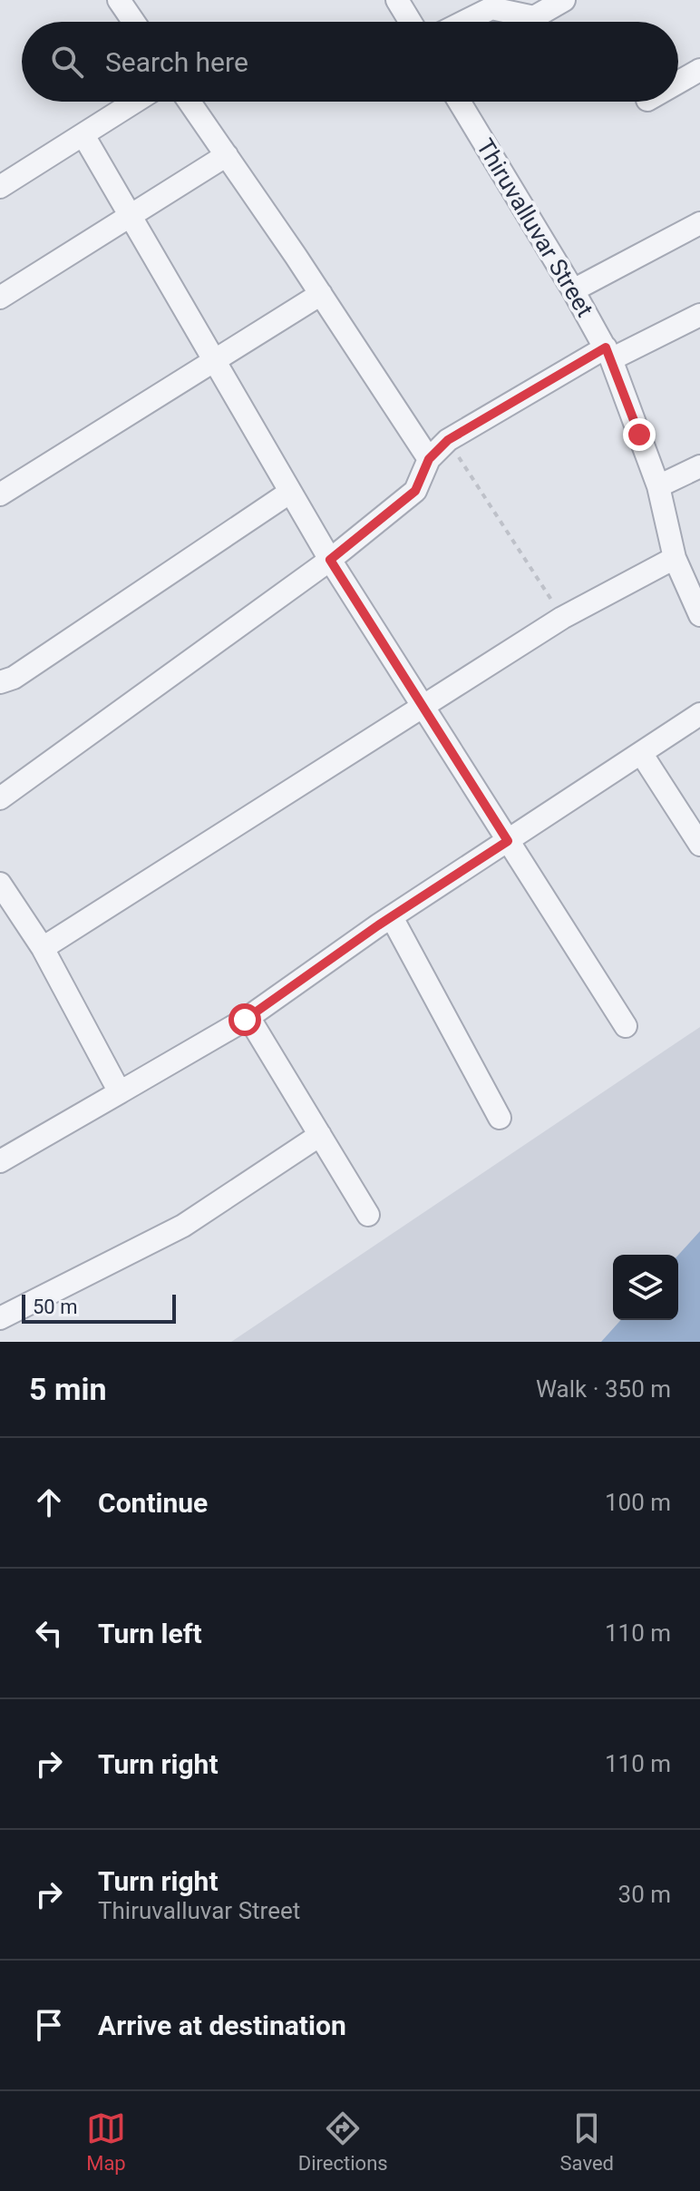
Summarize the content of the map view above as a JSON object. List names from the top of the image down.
{
  "streets": {
    "street": ["Thiruvalluvar Street"]
  },
  "scale_bar": "50 m",
  "page": {
    "search": "Search here",
    "scale": "50 m",
    "heading": ["5 min", "Walk · 350 m"],
    "list": [
      ["Continue", "100 m"],
      ["Turn left", "110 m"],
      ["Turn right", "110 m"],
      ["Turn right", "Thiruvalluvar Street", "30 m"],
      "Arrive at destination"
    ],
    "nav": ["Map", "Directions", "Saved"]
  }
}
